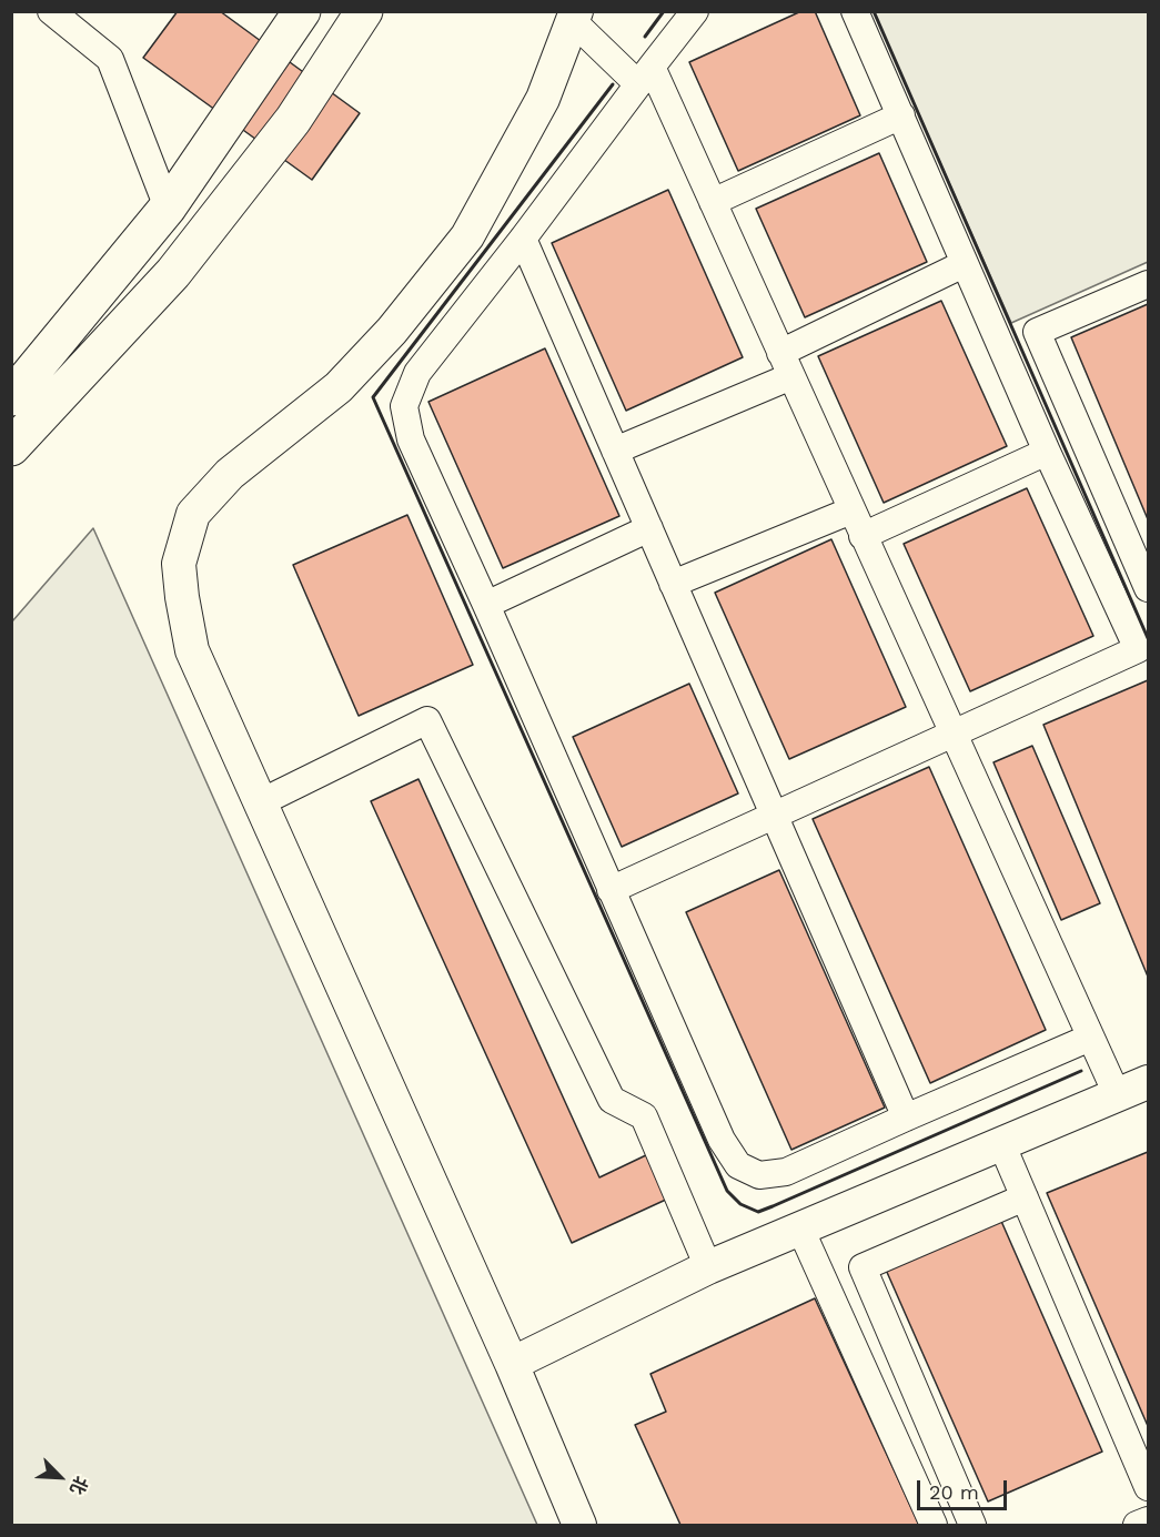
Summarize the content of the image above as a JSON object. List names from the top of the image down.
{
  "scale_bar": "20 m",
  "north": "bottom right"
}
